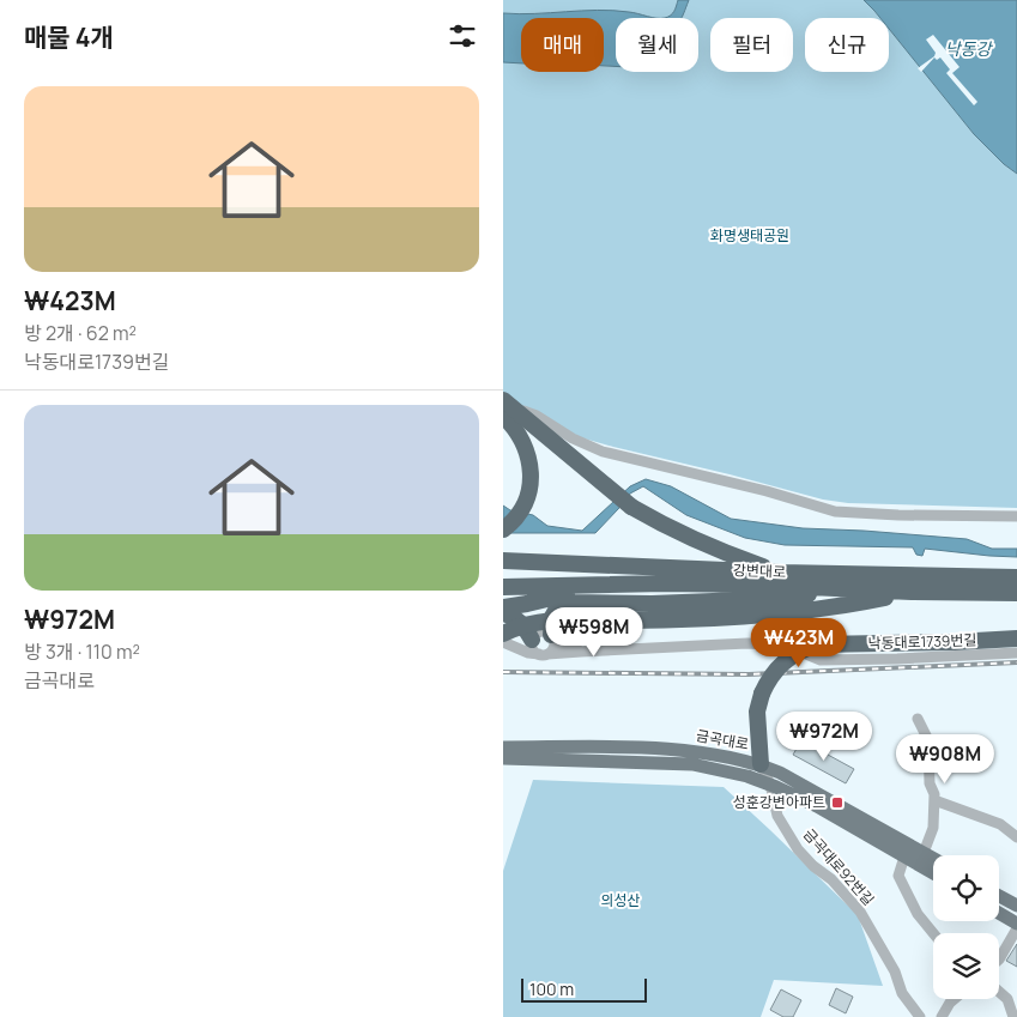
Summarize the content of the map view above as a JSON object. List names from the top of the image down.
{
  "streets": {
    "highway": ["강변대로"],
    "main road": ["금곡대로"],
    "street": ["낙동대로1739번길", "금곡대로92번길"]
  },
  "crossings": [
    ["금곡대로", "금곡대로92번길"]
  ],
  "water": ["낙동강"],
  "parks": ["화명생태공원", "의성산"],
  "places": {
    "transit": ["성훈강변아파트"]
  },
  "scale_bar": "100 m",
  "page": {
    "heading": "매물 4개",
    "chip": [
      "매매",
      "월세",
      "필터",
      "신규"
    ],
    "list": [
      {
        "name": "₩423M",
        "note": "방 2개 · 62 m² · 낙동대로1739번길"
      },
      {
        "name": "₩972M",
        "note": "방 3개 · 110 m² · 금곡대로"
      }
    ],
    "price": [
      "₩598M",
      "₩423M",
      "₩972M",
      "₩908M"
    ],
    "scale": "100 m"
  }
}
